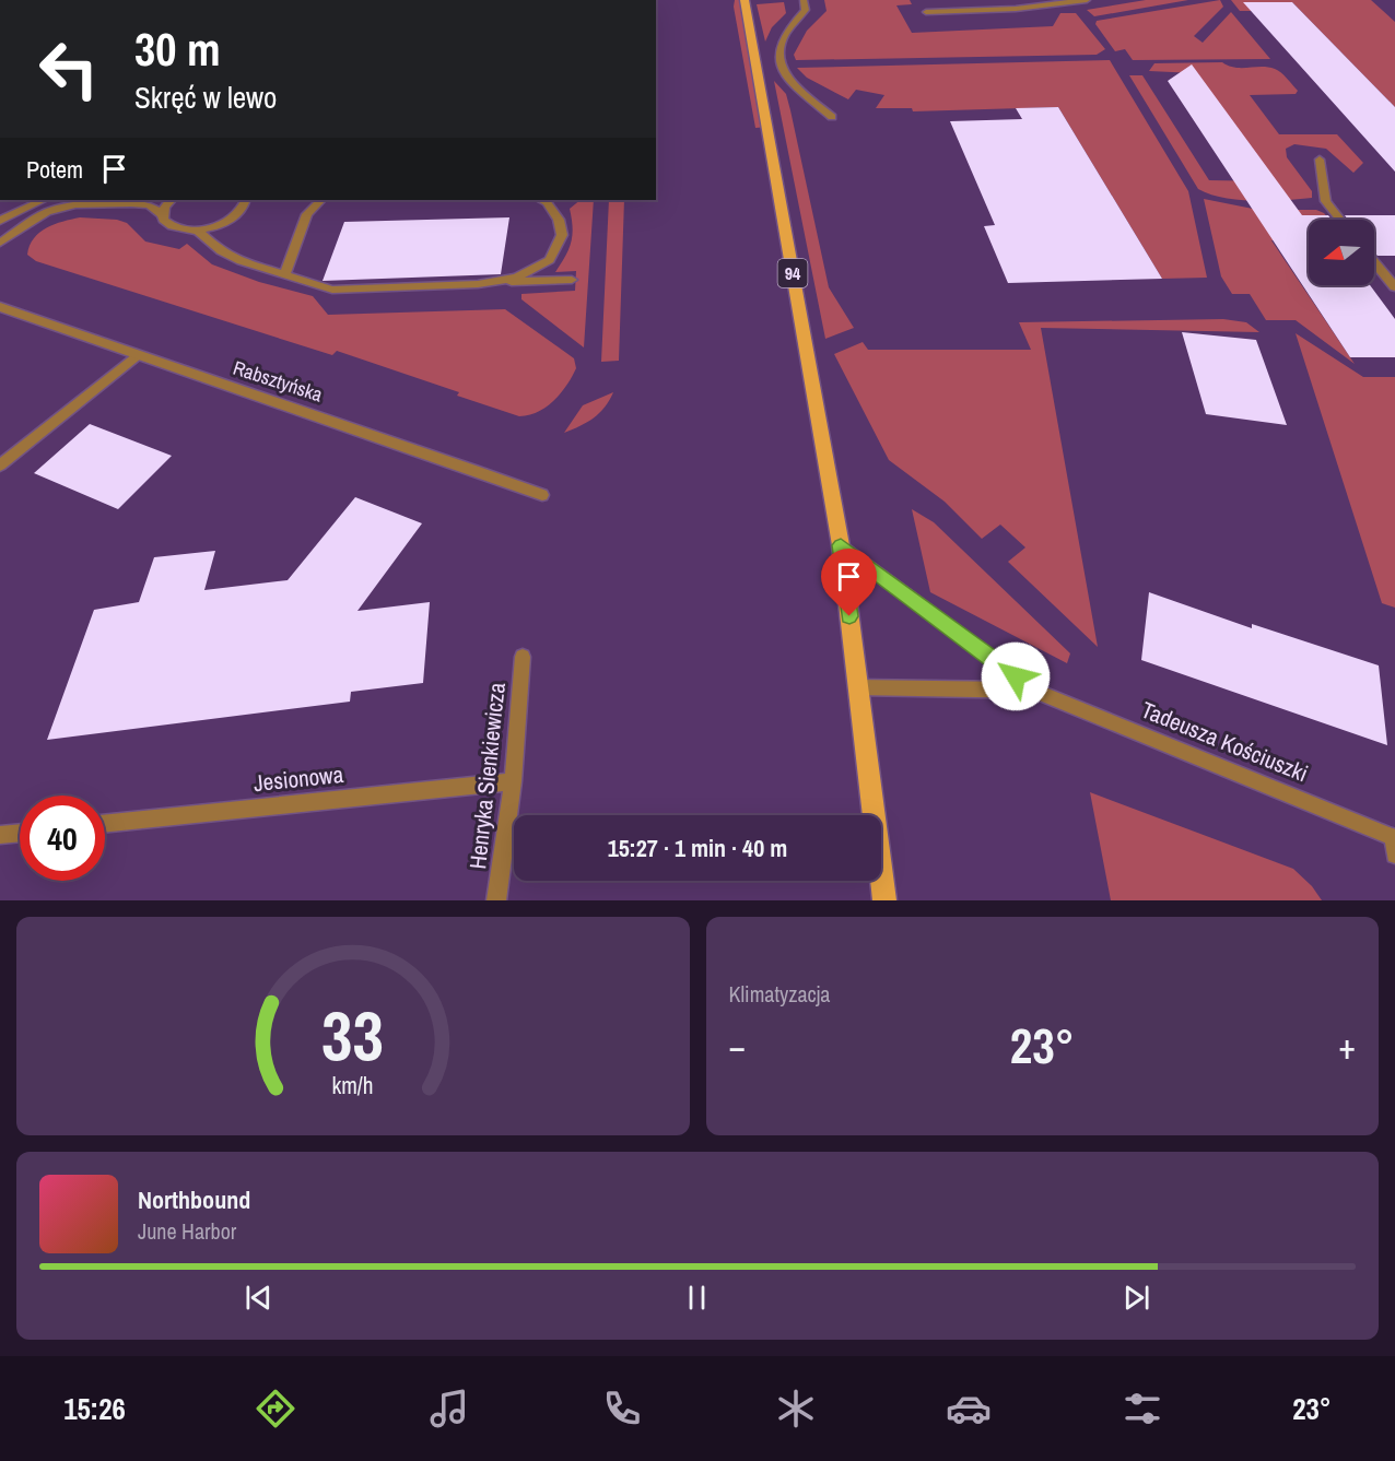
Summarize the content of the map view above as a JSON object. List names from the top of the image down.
{
  "streets": {
    "main road": ["94"],
    "street": [
      "Rabsztyńska",
      "Tadeusza Kościuszki",
      "Henryka Sienkiewicza",
      "Jesionowa"
    ]
  },
  "crossings": [
    ["94", "Tadeusza Kościuszki"],
    ["Henryka Sienkiewicza", "Jesionowa"]
  ],
  "north": "left",
  "page": {
    "turn": ["30 m", "Skręć w lewo"],
    "then": "Potem",
    "limit": "40",
    "trip": "15:27 · 1 min · 40 m",
    "tile": "Klimatyzacja",
    "heat": ["−", "23°", "+"],
    "song": ["Northbound", "June Harbor"],
    "tabs": ["15:26", "23°"],
    "gauge": ["33", "km/h"]
  }
}
